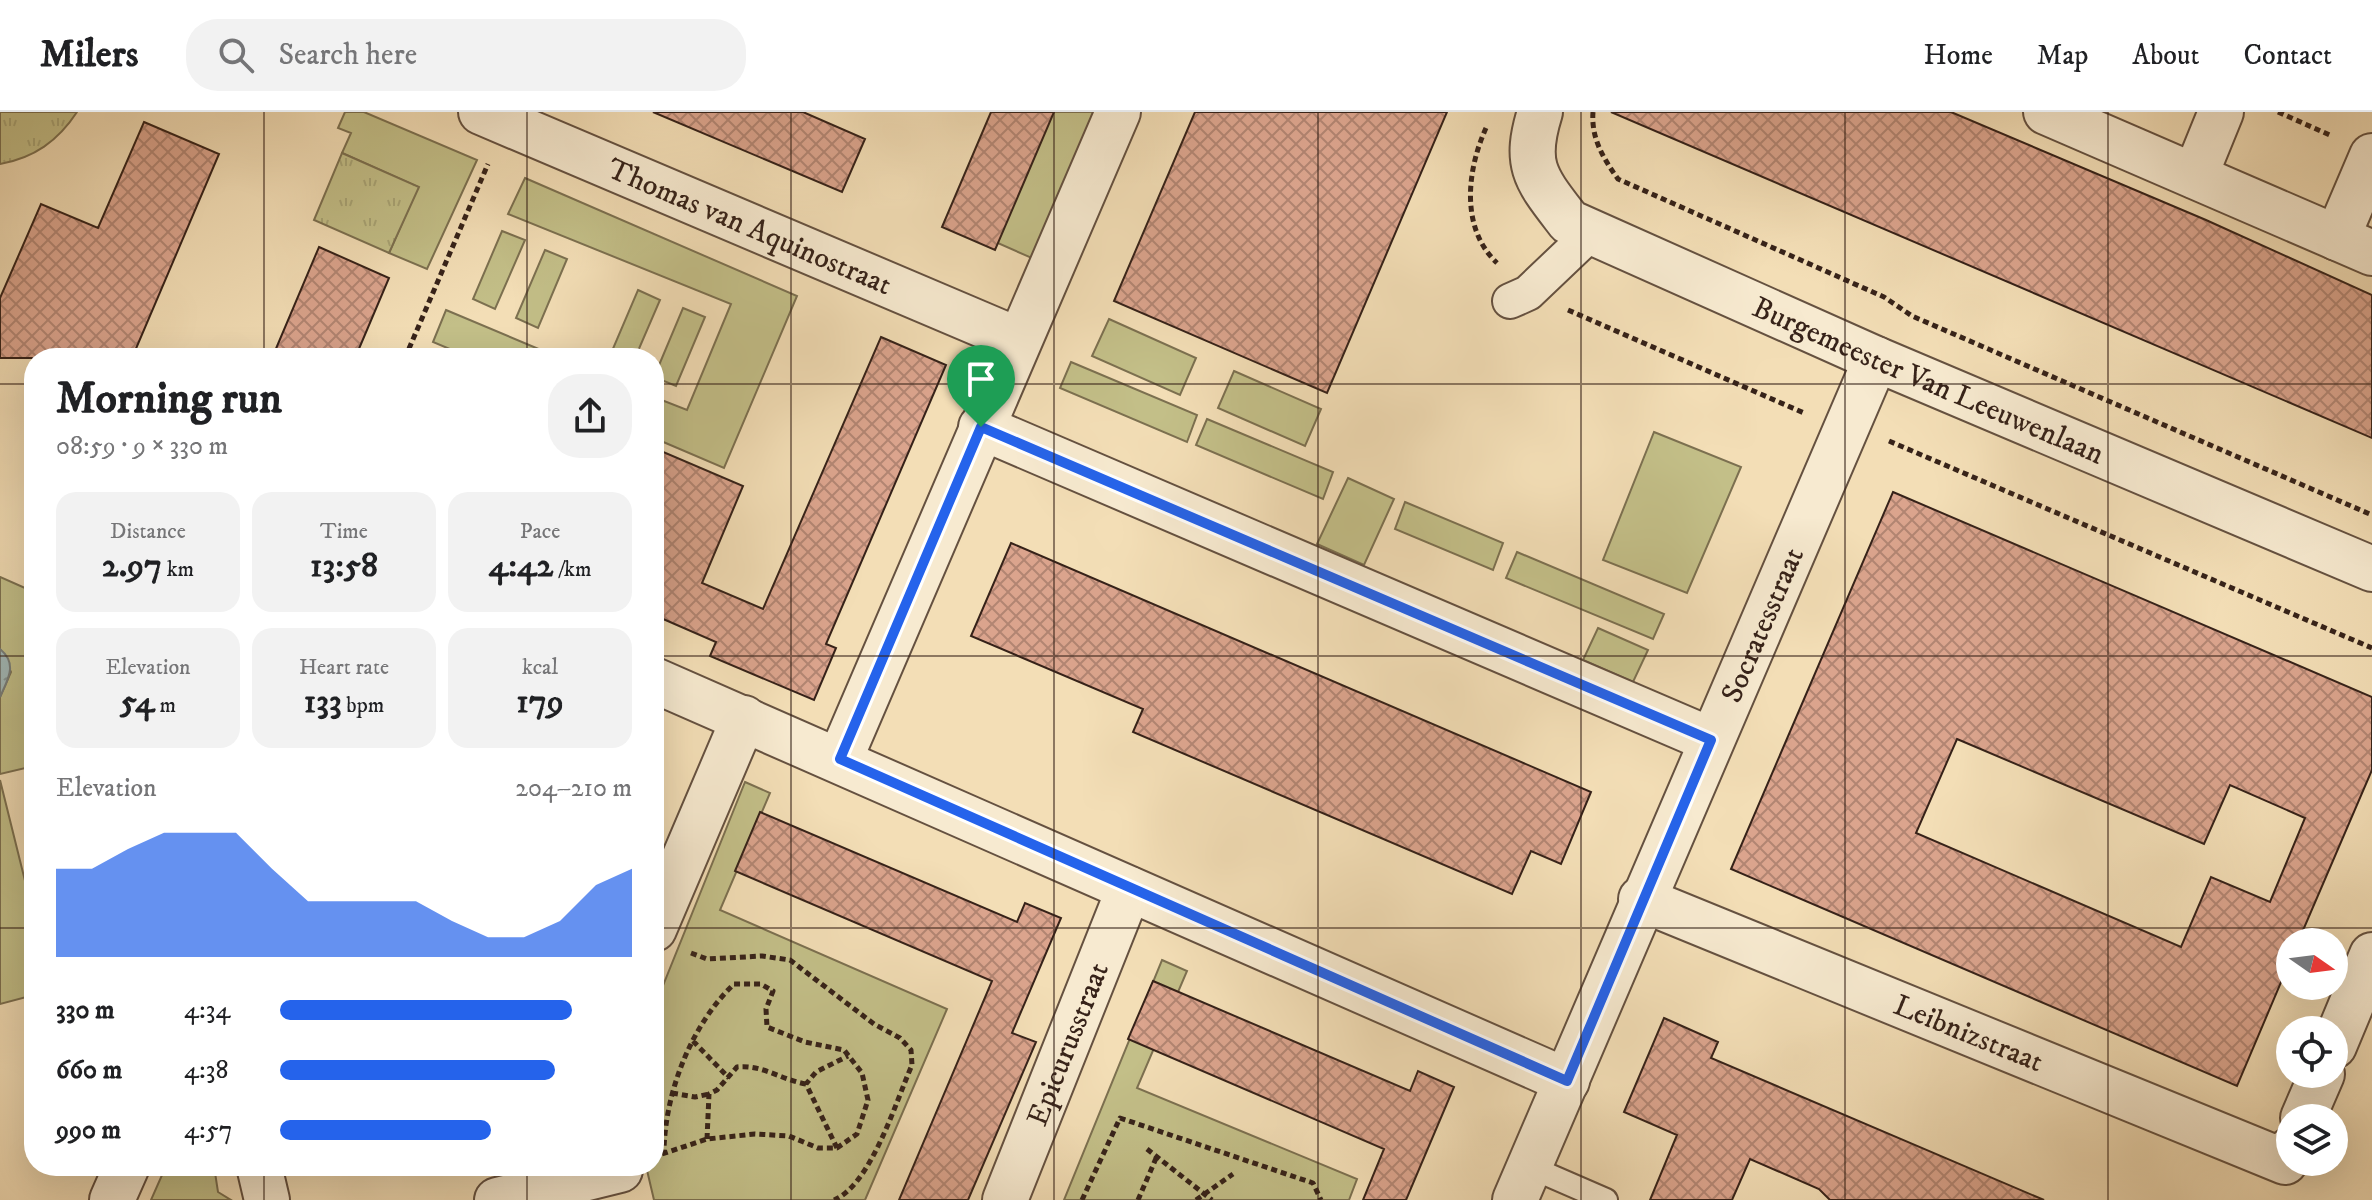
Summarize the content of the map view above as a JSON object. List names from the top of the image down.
{
  "streets": {
    "street": [
      "Thomas van Aquinostraat",
      "Burgemeester Van Leeuwenlaan",
      "Socratesstraat",
      "Leibnizstraat",
      "Epicurusstraat"
    ]
  },
  "crossings": [
    ["Burgemeester Van Leeuwenlaan", "Socratesstraat"],
    ["Socratesstraat", "Leibnizstraat"]
  ],
  "north": "right",
  "page": {
    "header": "Milers",
    "search": "Search here",
    "nav": [
      "Home",
      "Map",
      "About",
      "Contact"
    ],
    "heading": ["Morning run", "08:59 · 9 × 330 m"],
    "stats": [
      ["Distance", "2.97 km"],
      ["Time", "13:58"],
      ["Pace", "4:42 /km"],
      ["Elevation", "54 m"],
      ["Heart rate", "133 bpm"],
      ["kcal", "179"]
    ],
    "chart": ["Elevation", "204–210 m"],
    "list": [
      {
        "name": "330 m",
        "note": "4:34"
      },
      {
        "name": "660 m",
        "note": "4:38"
      },
      {
        "name": "990 m",
        "note": "4:57"
      }
    ]
  }
}
